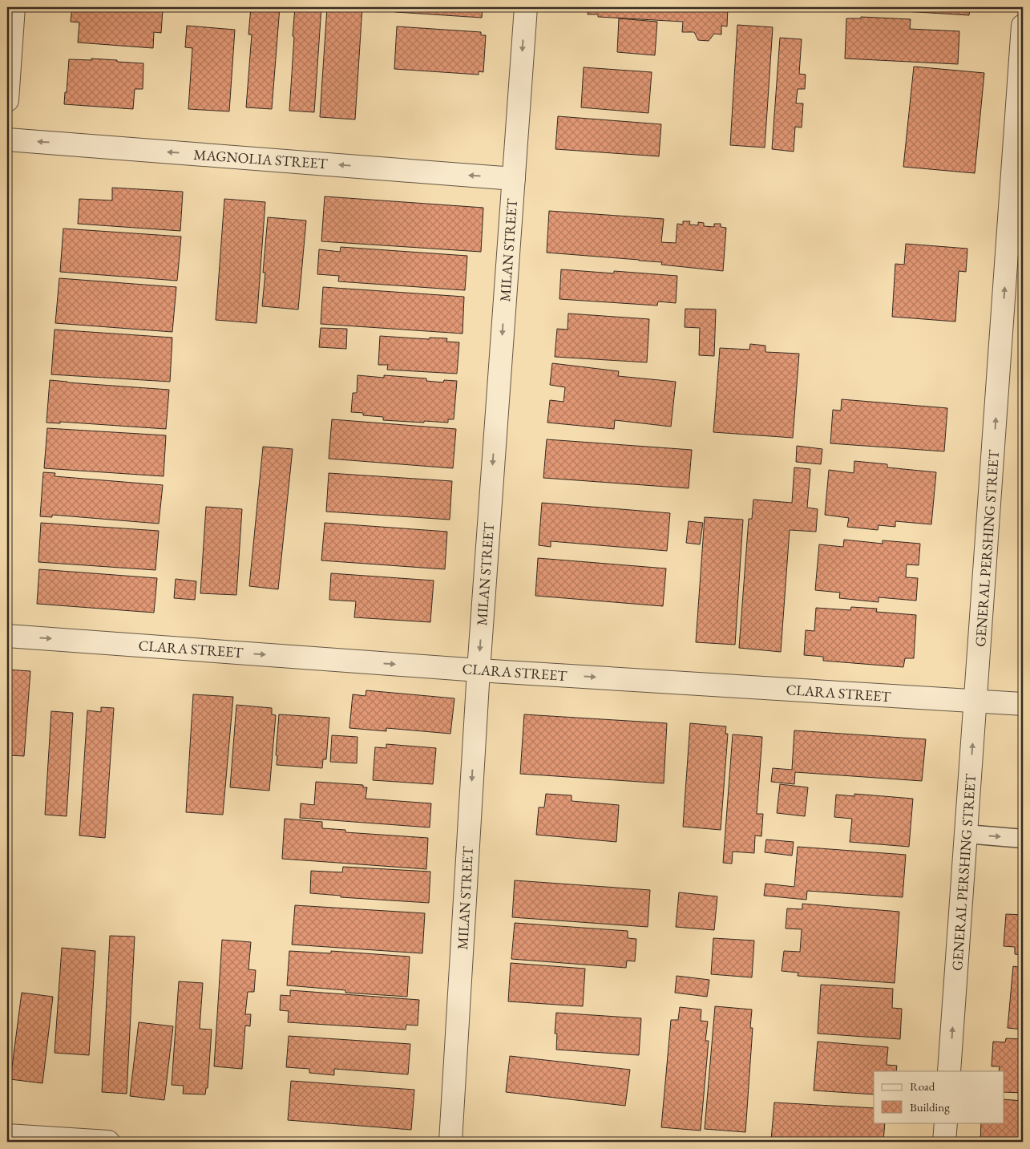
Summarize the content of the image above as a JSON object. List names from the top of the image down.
{
  "streets": {
    "street": [
      "MAGNOLIA STREET",
      "MILAN STREET",
      "GENERAL PERSHING STREET",
      "CLARA STREET"
    ]
  },
  "crossings": [
    ["MAGNOLIA STREET", "MILAN STREET"],
    ["MILAN STREET", "CLARA STREET"],
    ["GENERAL PERSHING STREET", "CLARA STREET"]
  ],
  "one_way": [
    "MAGNOLIA STREET",
    "MILAN STREET",
    "GENERAL PERSHING STREET",
    "CLARA STREET"
  ],
  "legend": ["Road", "Building"]
}
